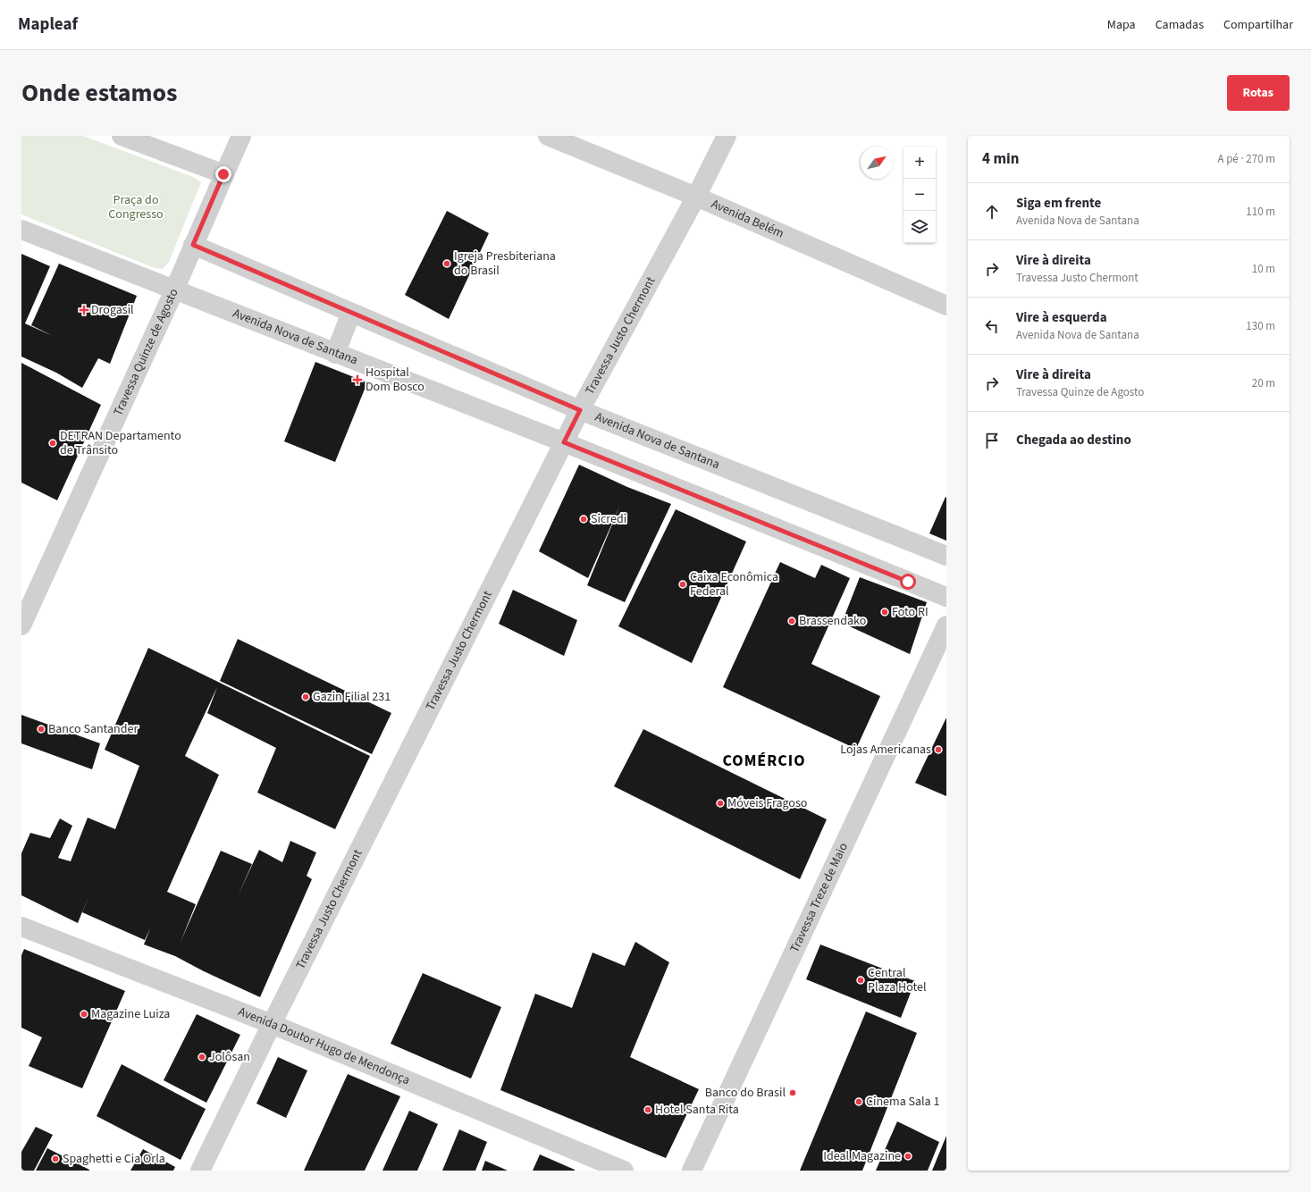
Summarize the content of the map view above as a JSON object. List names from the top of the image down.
{
  "streets": {
    "street": [
      "Avenida Belém",
      "Travessa Justo Chermont",
      "Avenida Nova de Santana",
      "Travessa Quinze de Agosto",
      "Travessa Treze de Maio",
      "Avenida Doutor Hugo de Mendonça"
    ]
  },
  "crossings": [
    ["Avenida Belém", "Travessa Justo Chermont"],
    ["Travessa Justo Chermont", "Avenida Nova de Santana"],
    ["Travessa Justo Chermont", "Avenida Doutor Hugo de Mendonça"],
    ["Avenida Nova de Santana", "Travessa Quinze de Agosto"]
  ],
  "districts": ["COMÉRCIO"],
  "parks": ["Praça do Congresso"],
  "places": {
    "other": [
      "Igreja Presbiteriana do Brasil",
      "DETRAN Departamento de Trânsito",
      "Sicredi",
      "Caixa Econômica Federal",
      "Foto RI",
      "Brassendako",
      "Gazin Filial 231",
      "Banco Santander",
      "Lojas Americanas",
      "Móveis Fragoso",
      "Central Plaza Hotel",
      "Magazine Luiza",
      "Jolôsan",
      "Banco do Brasil",
      "Cinema Sala 1",
      "Hotel Santa Rita",
      "Ideal Magazine",
      "Spaghetti e Cia Orla"
    ],
    "health": ["Drogasil", "Hospital Dom Bosco"]
  },
  "north": "top right",
  "page": {
    "header": "Mapleaf",
    "nav": ["Mapa", "Camadas", "Compartilhar"],
    "title": "Onde estamos",
    "buttons": "Rotas",
    "heading": ["4 min", "A pé · 270 m"],
    "map_buttons": ["+", "−"],
    "list": [
      ["Siga em frente", "Avenida Nova de Santana", "110 m"],
      ["Vire à direita", "Travessa Justo Chermont", "10 m"],
      ["Vire à esquerda", "Avenida Nova de Santana", "130 m"],
      ["Vire à direita", "Travessa Quinze de Agosto", "20 m"],
      "Chegada ao destino"
    ]
  }
}
